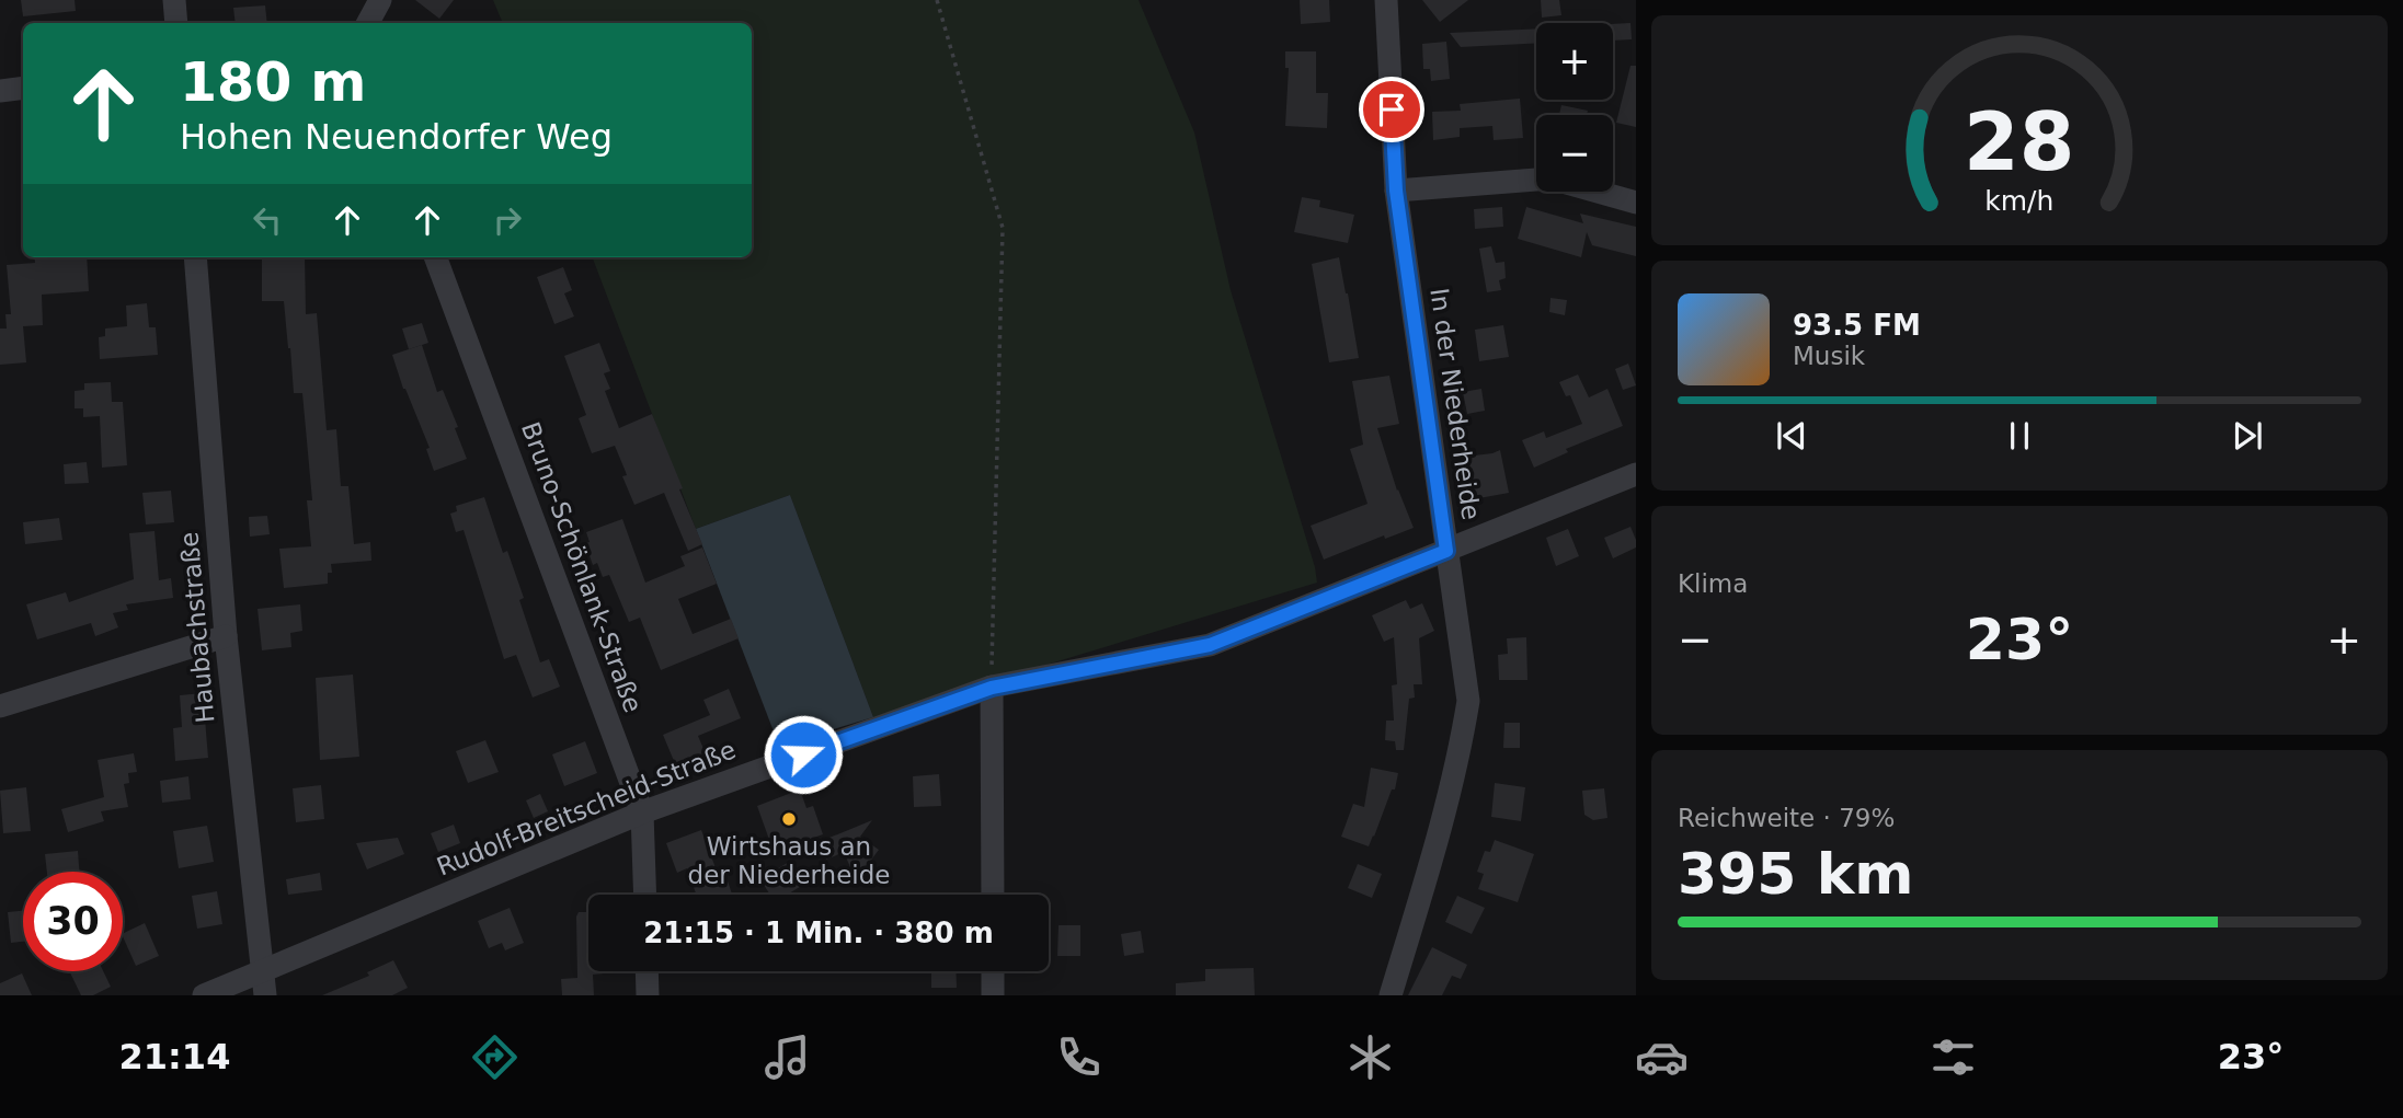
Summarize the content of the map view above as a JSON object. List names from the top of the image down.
{
  "streets": {
    "street": [
      "In der Niederheide",
      "Bruno-Schönlank-Straße",
      "Haubachstraße",
      "Rudolf-Breitscheid-Straße"
    ]
  },
  "crossings": [
    ["In der Niederheide", "Rudolf-Breitscheid-Straße"],
    ["Bruno-Schönlank-Straße", "Rudolf-Breitscheid-Straße"],
    ["Haubachstraße", "Rudolf-Breitscheid-Straße"]
  ],
  "places": ["Wirtshaus an der Niederheide"],
  "page": {
    "map_buttons": ["+", "−"],
    "turn": ["180 m", "Hohen Neuendorfer Weg"],
    "song": ["93.5 FM", "Musik"],
    "tile": [
      "Klima",
      ["Reichweite · 79%", "395 km"]
    ],
    "heat": ["−", "23°", "+"],
    "limit": "30",
    "trip": "21:15 · 1 Min. · 380 m",
    "tabs": ["21:14", "23°"],
    "gauge": ["28", "km/h"]
  }
}
